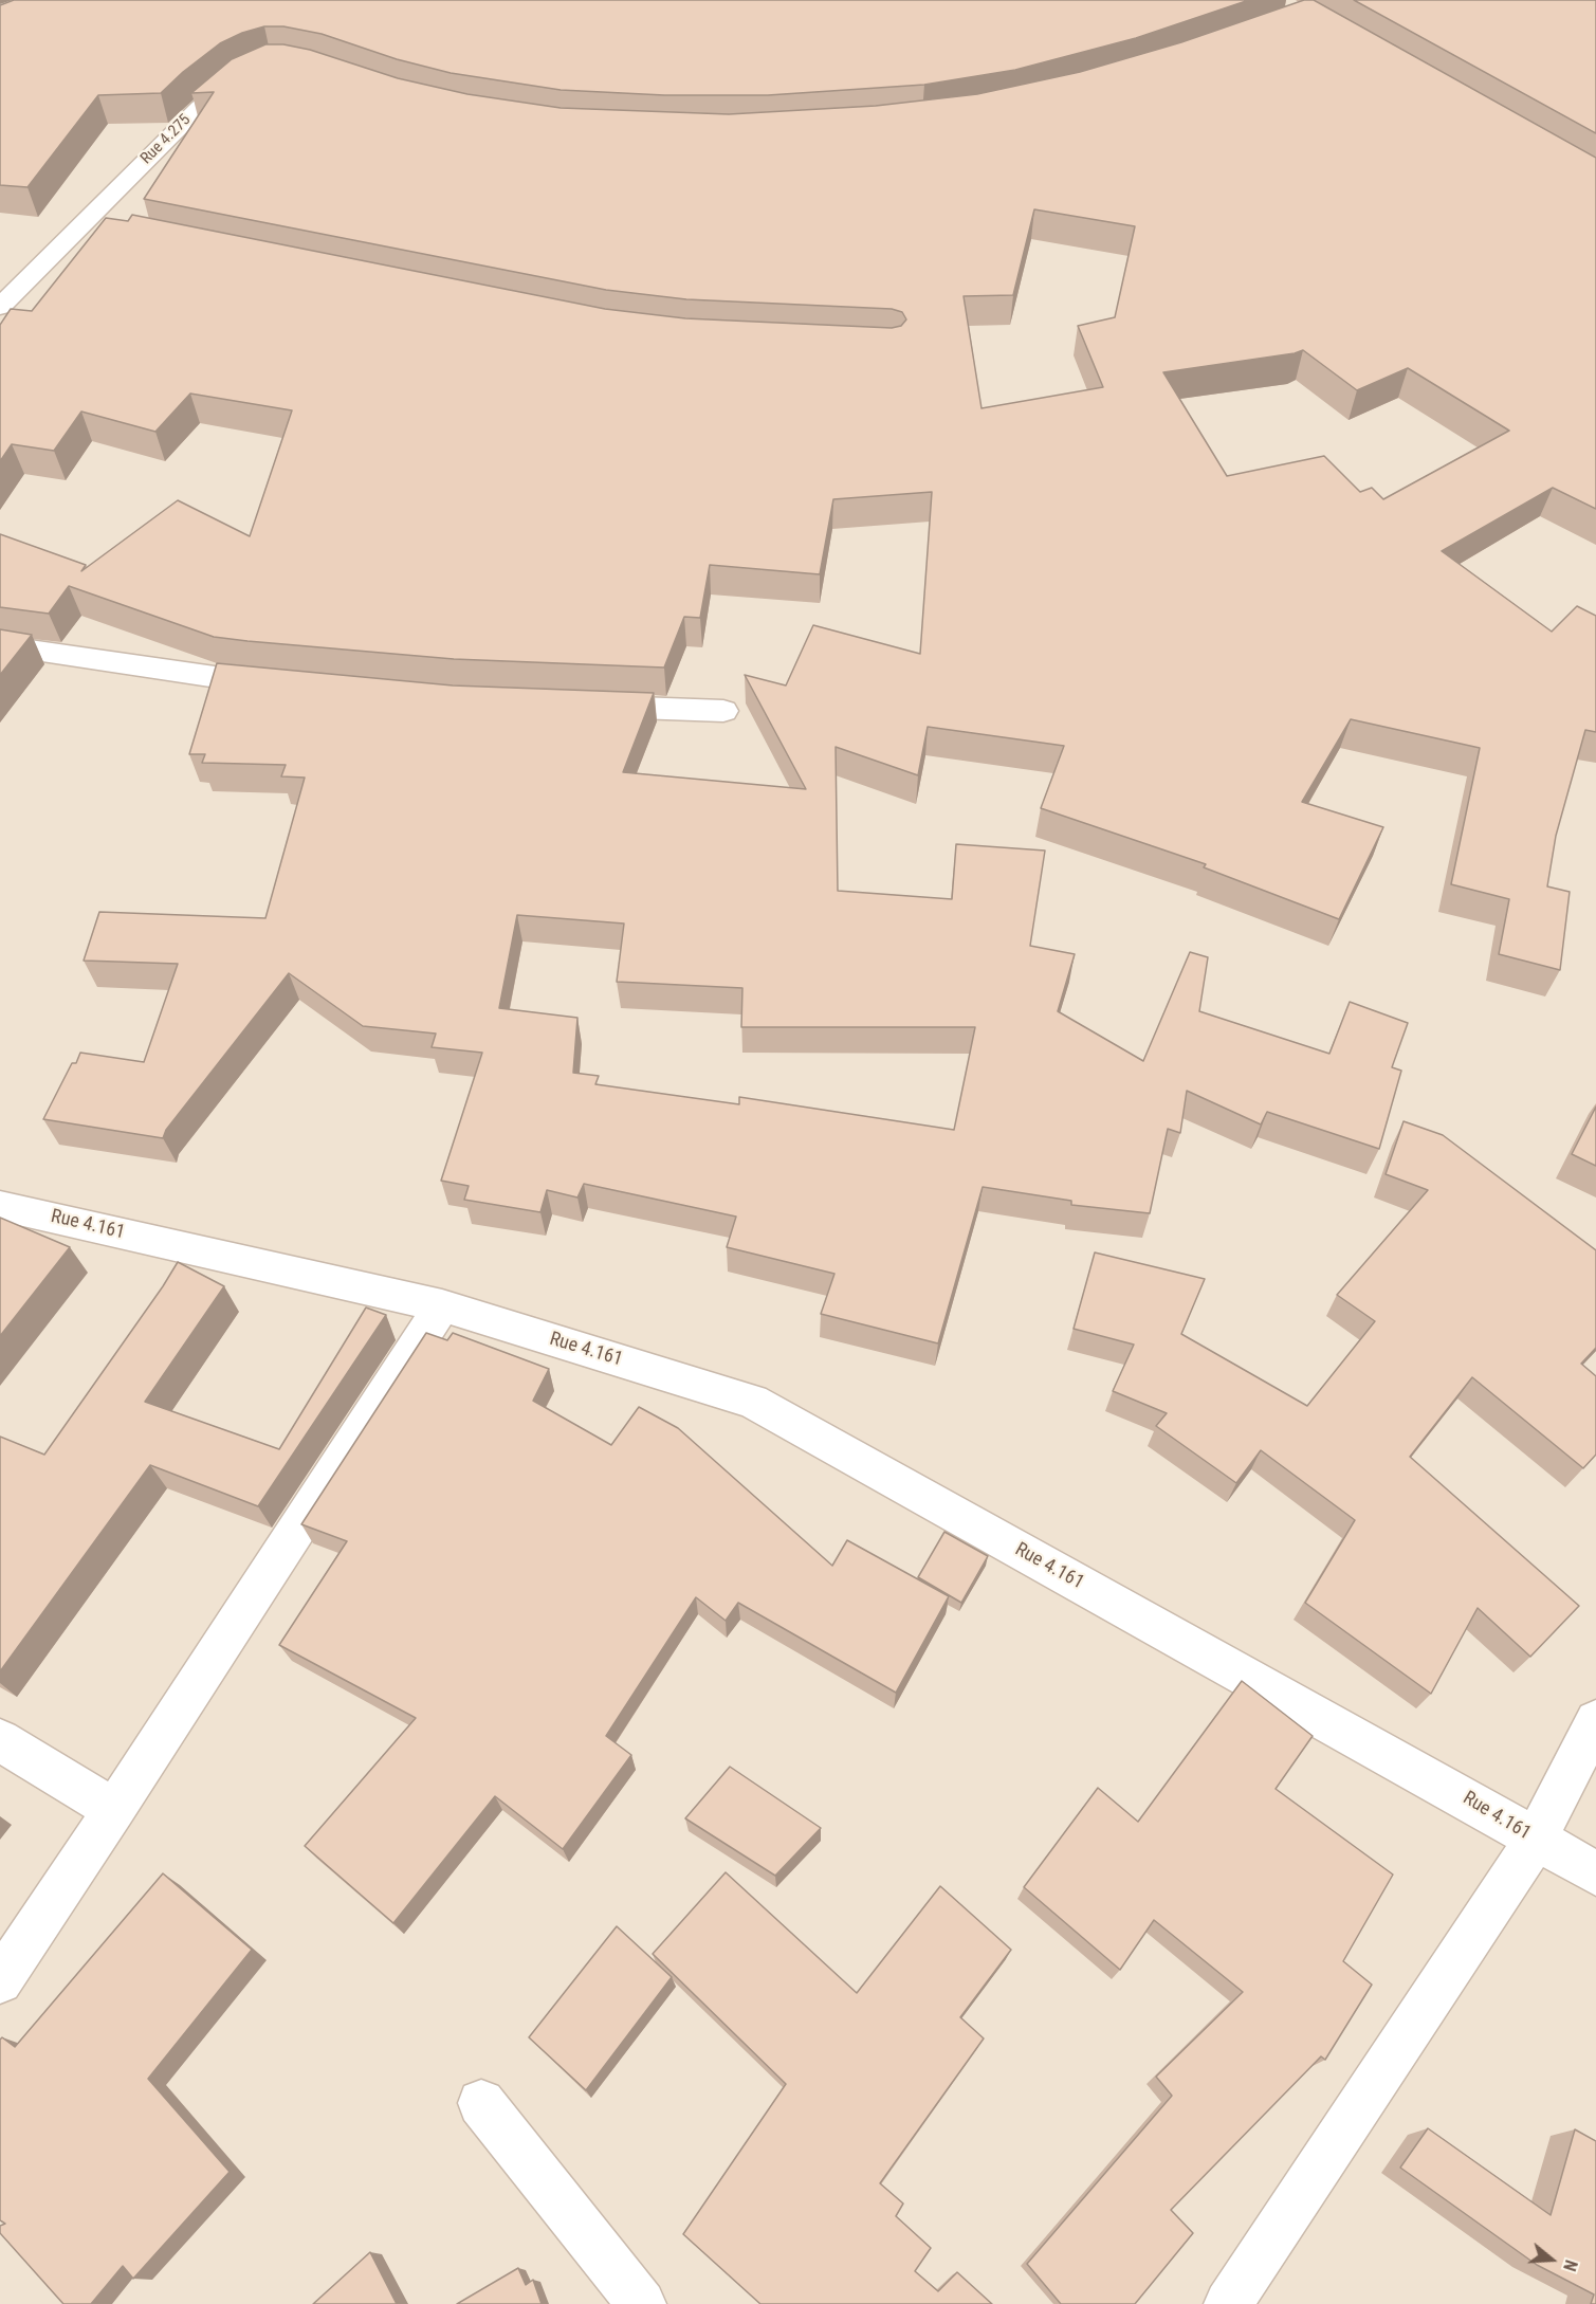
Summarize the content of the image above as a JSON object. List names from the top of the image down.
{
  "streets": {
    "street": ["Rue 4.275", "Rue 4.161"]
  },
  "north": "right"
}
